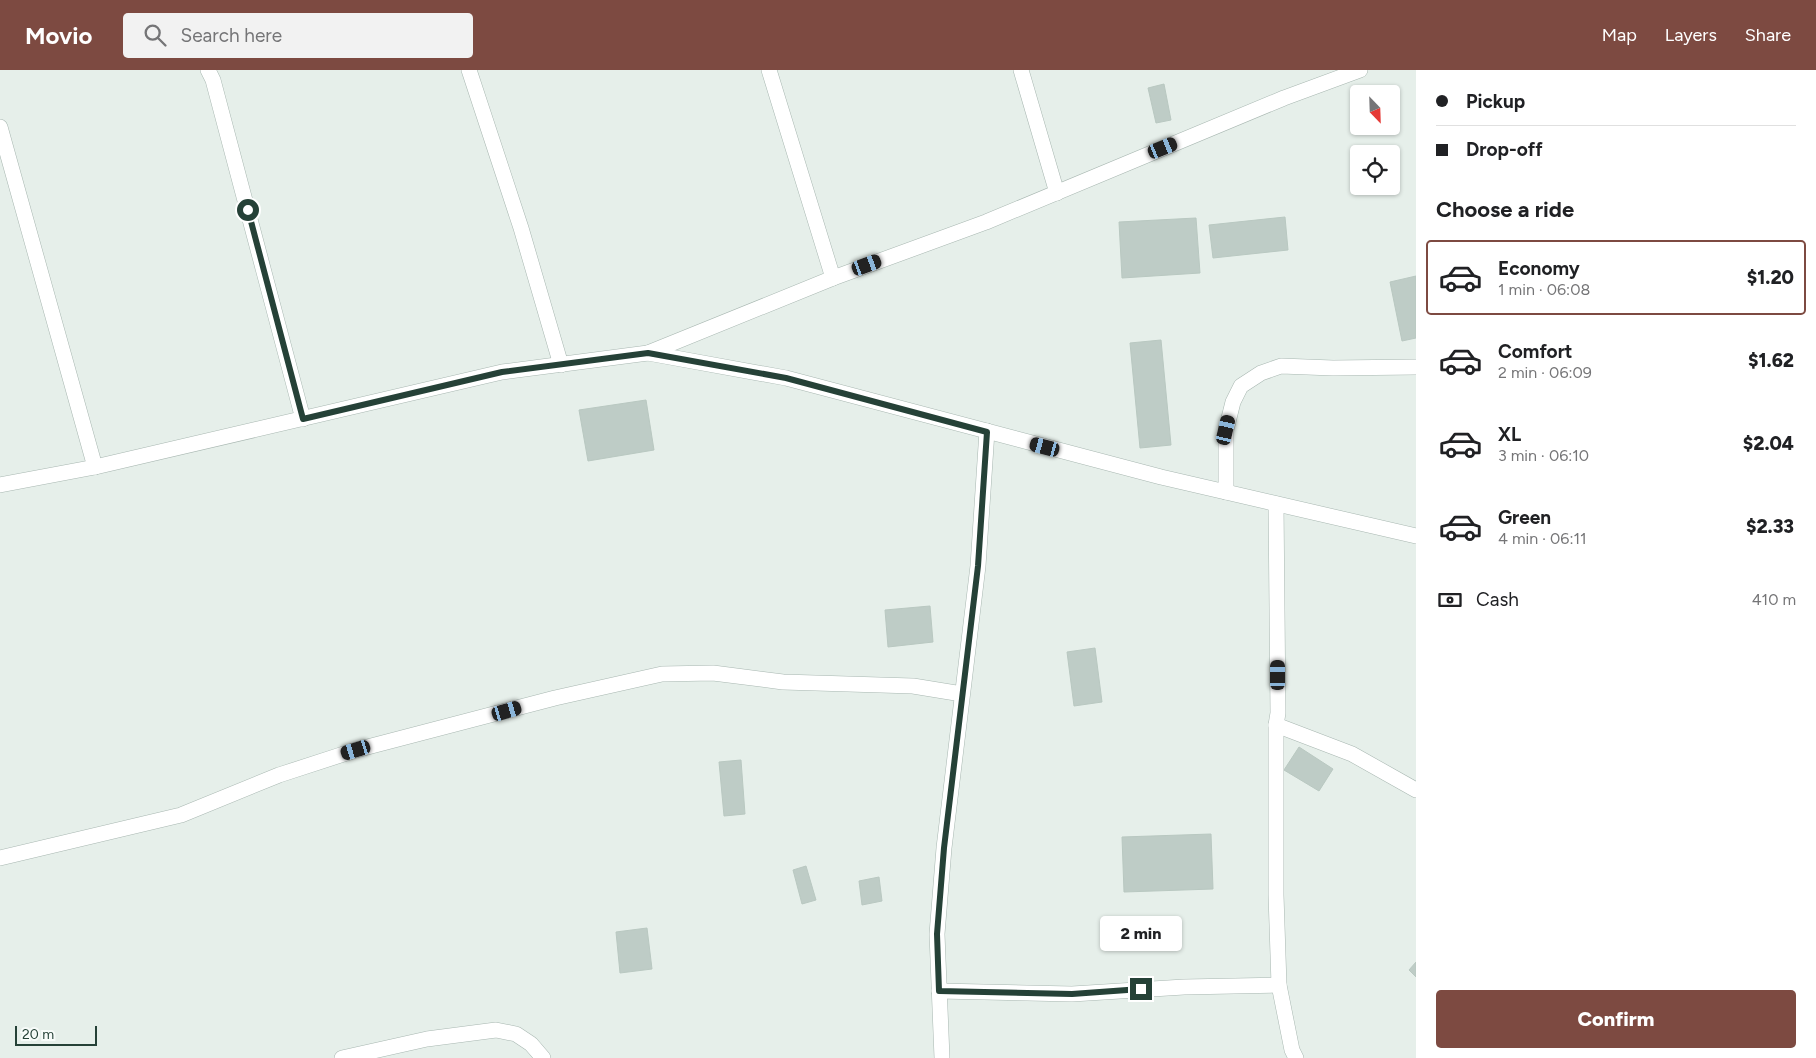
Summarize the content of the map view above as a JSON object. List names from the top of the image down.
{
  "scale_bar": "20 m",
  "north": "bottom right",
  "page": {
    "header": "Movio",
    "search": "Search here",
    "nav": ["Map", "Layers", "Share"],
    "banner": ["Pickup", "Drop-off"],
    "heading": "Choose a ride",
    "list": [
      {
        "name": "Economy",
        "note": "1 min · 06:08",
        "value": "$1.20"
      },
      {
        "name": "Comfort",
        "note": "2 min · 06:09",
        "value": "$1.62"
      },
      {
        "name": "XL",
        "note": "3 min · 06:10",
        "value": "$2.04"
      },
      {
        "name": "Green",
        "note": "4 min · 06:11",
        "value": "$2.33"
      }
    ],
    "pay": ["Cash", "410 m"],
    "bubble": "2 min",
    "buttons": "Confirm",
    "scale": "20 m"
  }
}
